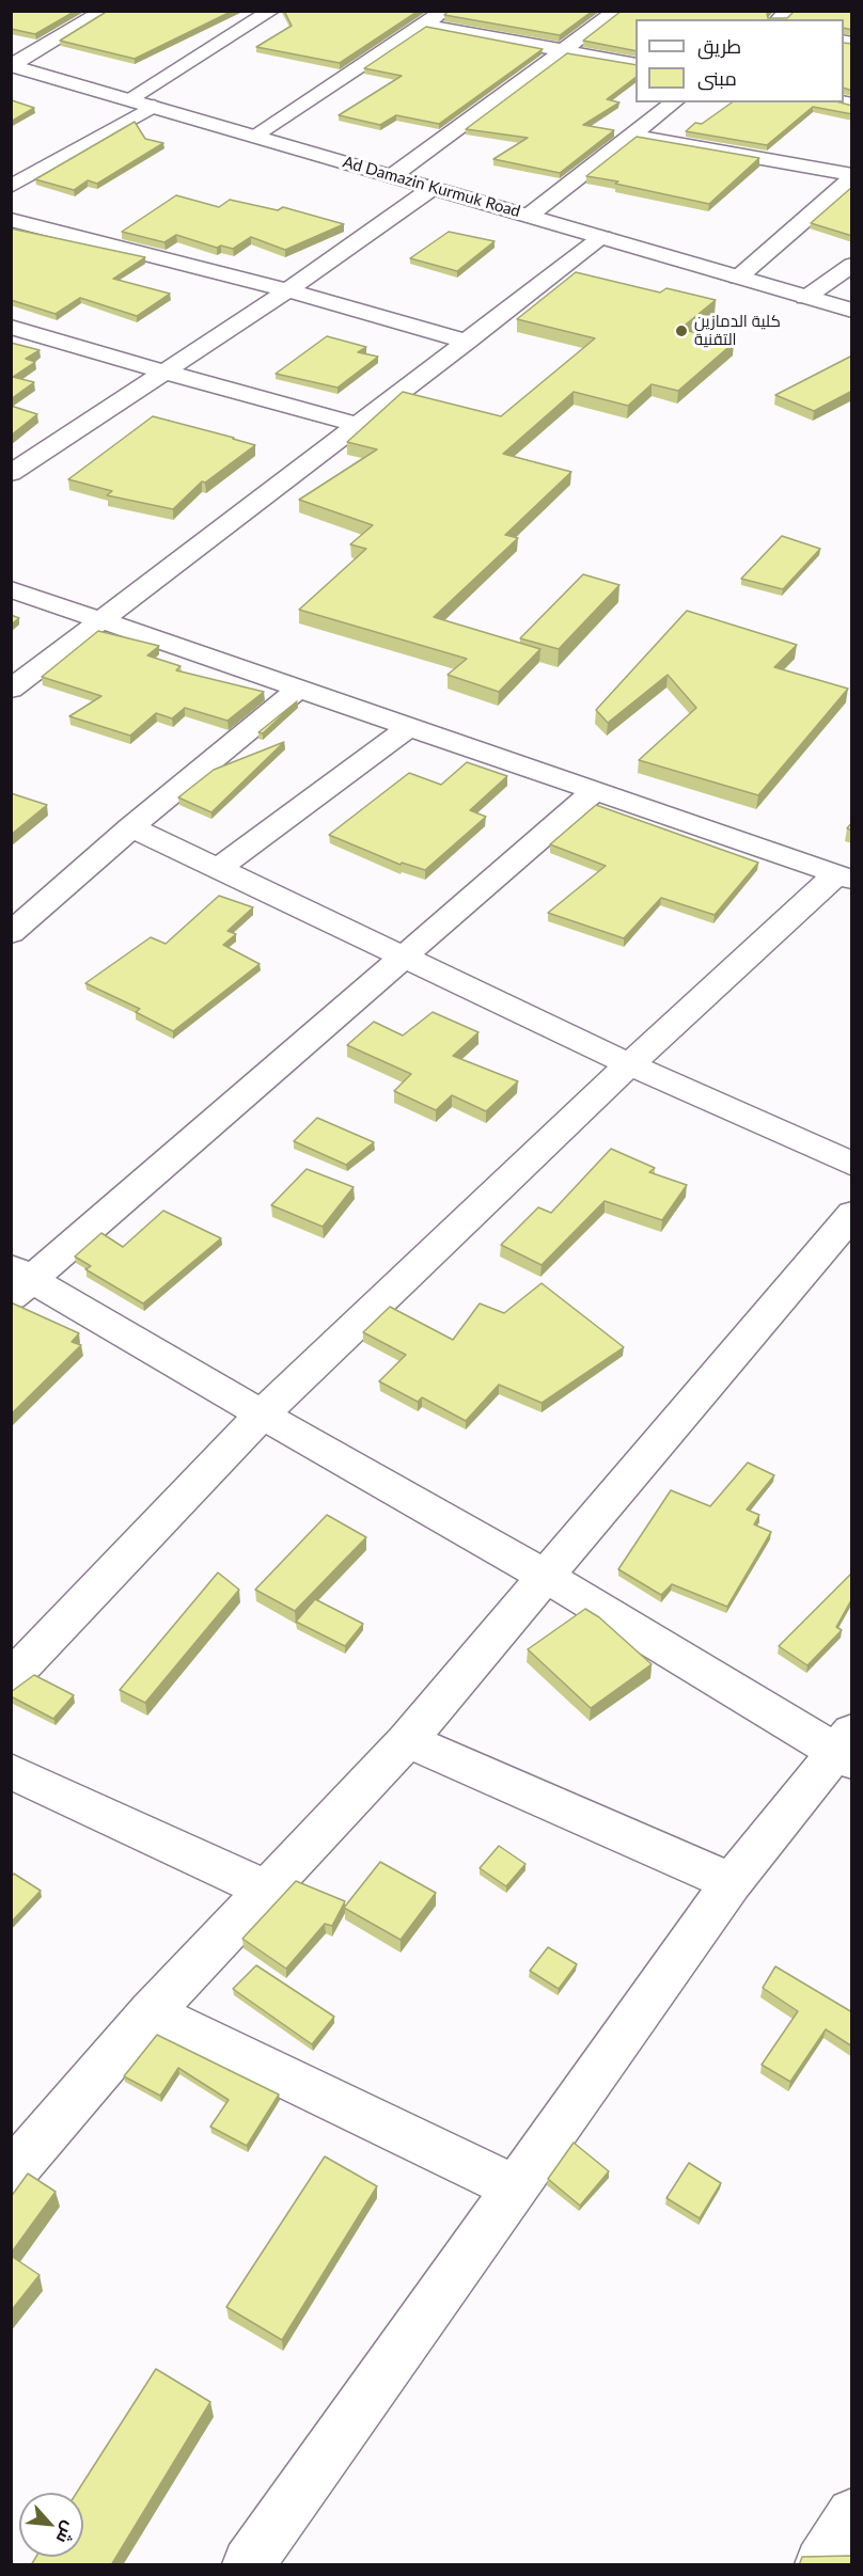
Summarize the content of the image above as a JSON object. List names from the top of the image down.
{
  "streets": {
    "main road": ["Ad Damazin Kurmuk Road"]
  },
  "places": ["كلية الدمازين التقنية"],
  "legend": ["طريق", "مبنى"],
  "north": "bottom right"
}
